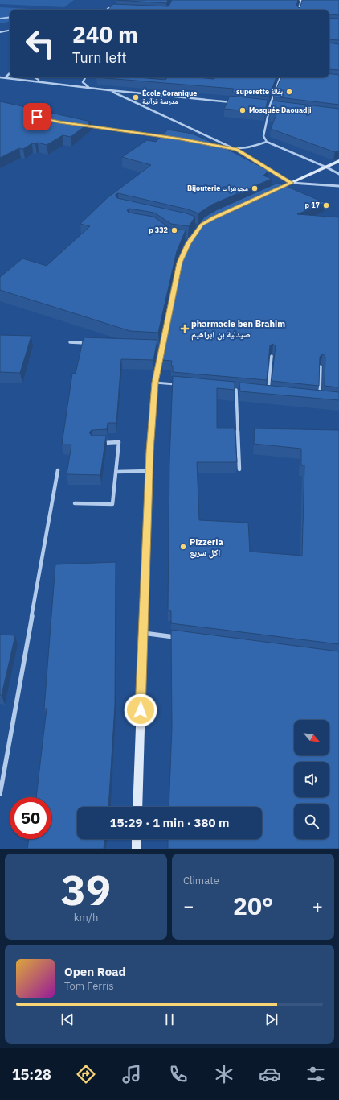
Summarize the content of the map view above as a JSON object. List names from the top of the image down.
{
  "places": {
    "other": [
      "superette بقالة",
      "École Coranique مدرسة قرآنية",
      "Mosquée Daouadji",
      "Bijouterie مجوهرات",
      "p 17",
      "p 332",
      "Pizzeria اكل سريع"
    ],
    "health": ["pharmacie ben Brahim صيدلية بن ابراهيم"]
  },
  "north": "bottom right",
  "page": {
    "turn": ["240 m", "Turn left"],
    "limit": "50",
    "trip": "15:29 · 1 min · 380 m",
    "tile": [
      ["39", "km/h"],
      "Climate"
    ],
    "heat": ["−", "20°", "+"],
    "song": ["Open Road", "Tom Ferris"],
    "tabs": "15:28"
  }
}
